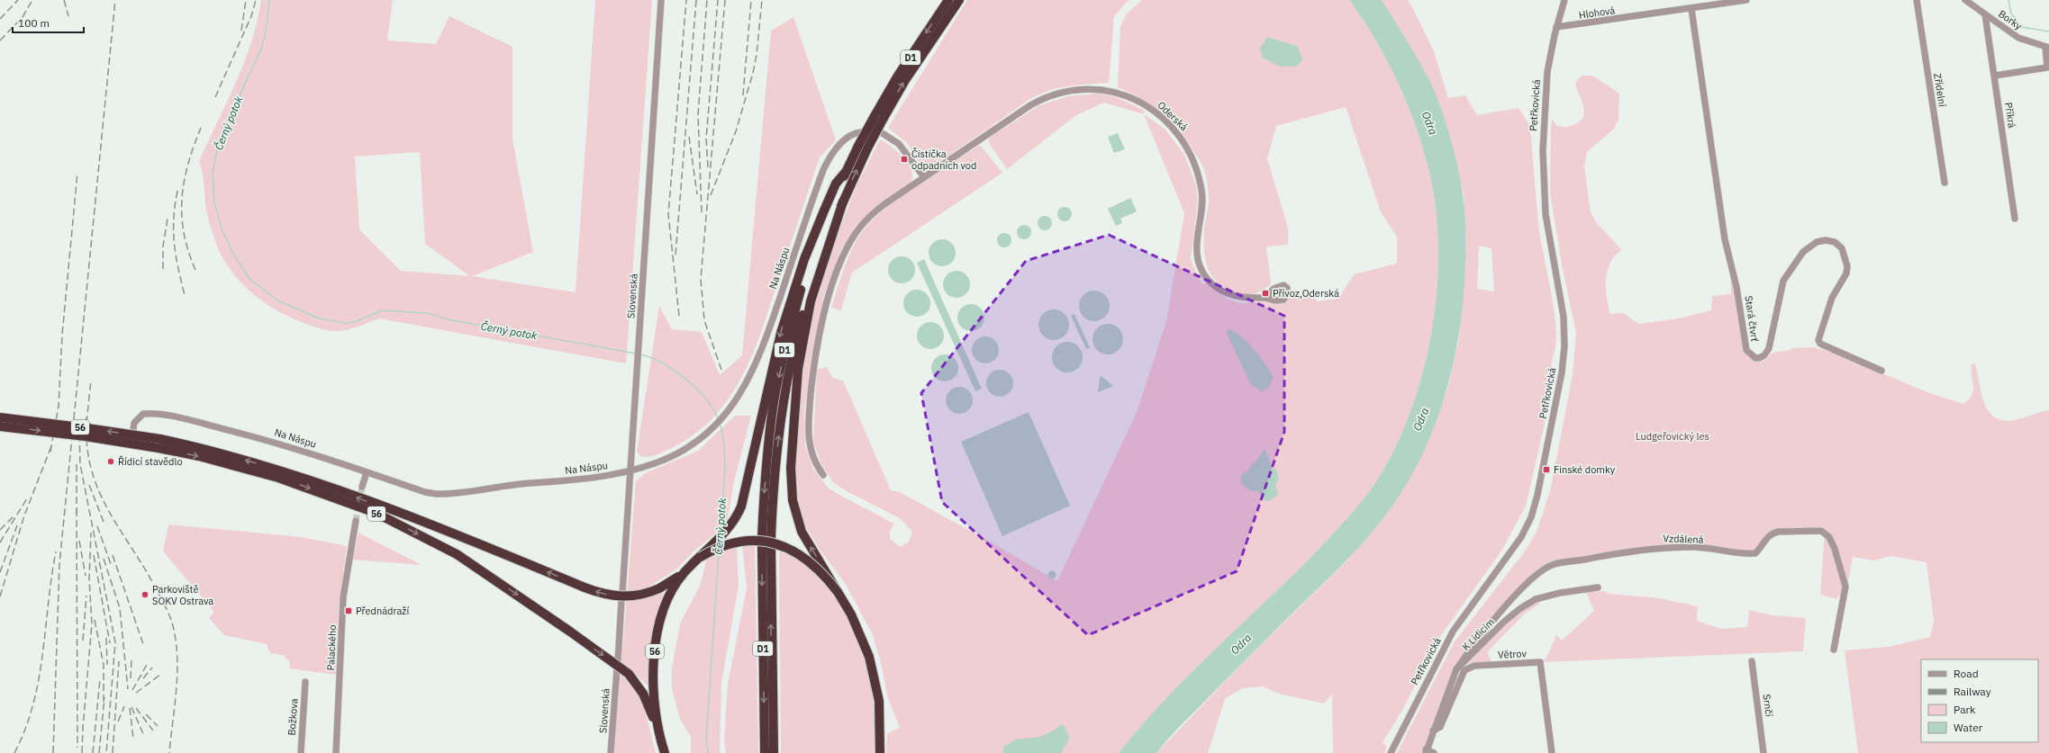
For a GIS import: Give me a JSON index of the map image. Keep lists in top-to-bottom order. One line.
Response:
{"streets":{"highway":["D1","56"],"street":["Hlohová","Borky","Zřídelní","Petřkovická","Příkrá","Oderská","Na Náspu","Slovenská","Stará čtvrť","Vzdálená","K Lidicím","Palackého","Větrov","Srnčí","Božkova"]},"crossings":[["Hlohová","Petřkovická"],["Hlohová","Stará čtvrť"],["Borky","Příkrá"],["D1","56"],["Na Náspu","Slovenská"],["Vzdálená","K Lidicím"],["K Lidicím","Větrov"]],"water":["Černý potok","Odra"],"parks":["Ludgeřovický les"],"places":{"transit":["Čistička odpadních vod","Přívoz,Oderská","Finské domky","Přednádraží"],"other":["Řídicí stavědlo","Parkoviště SOKV Ostrava"]},"legend":["Road","Railway","Park","Water"],"scale_bar":"100 m"}
